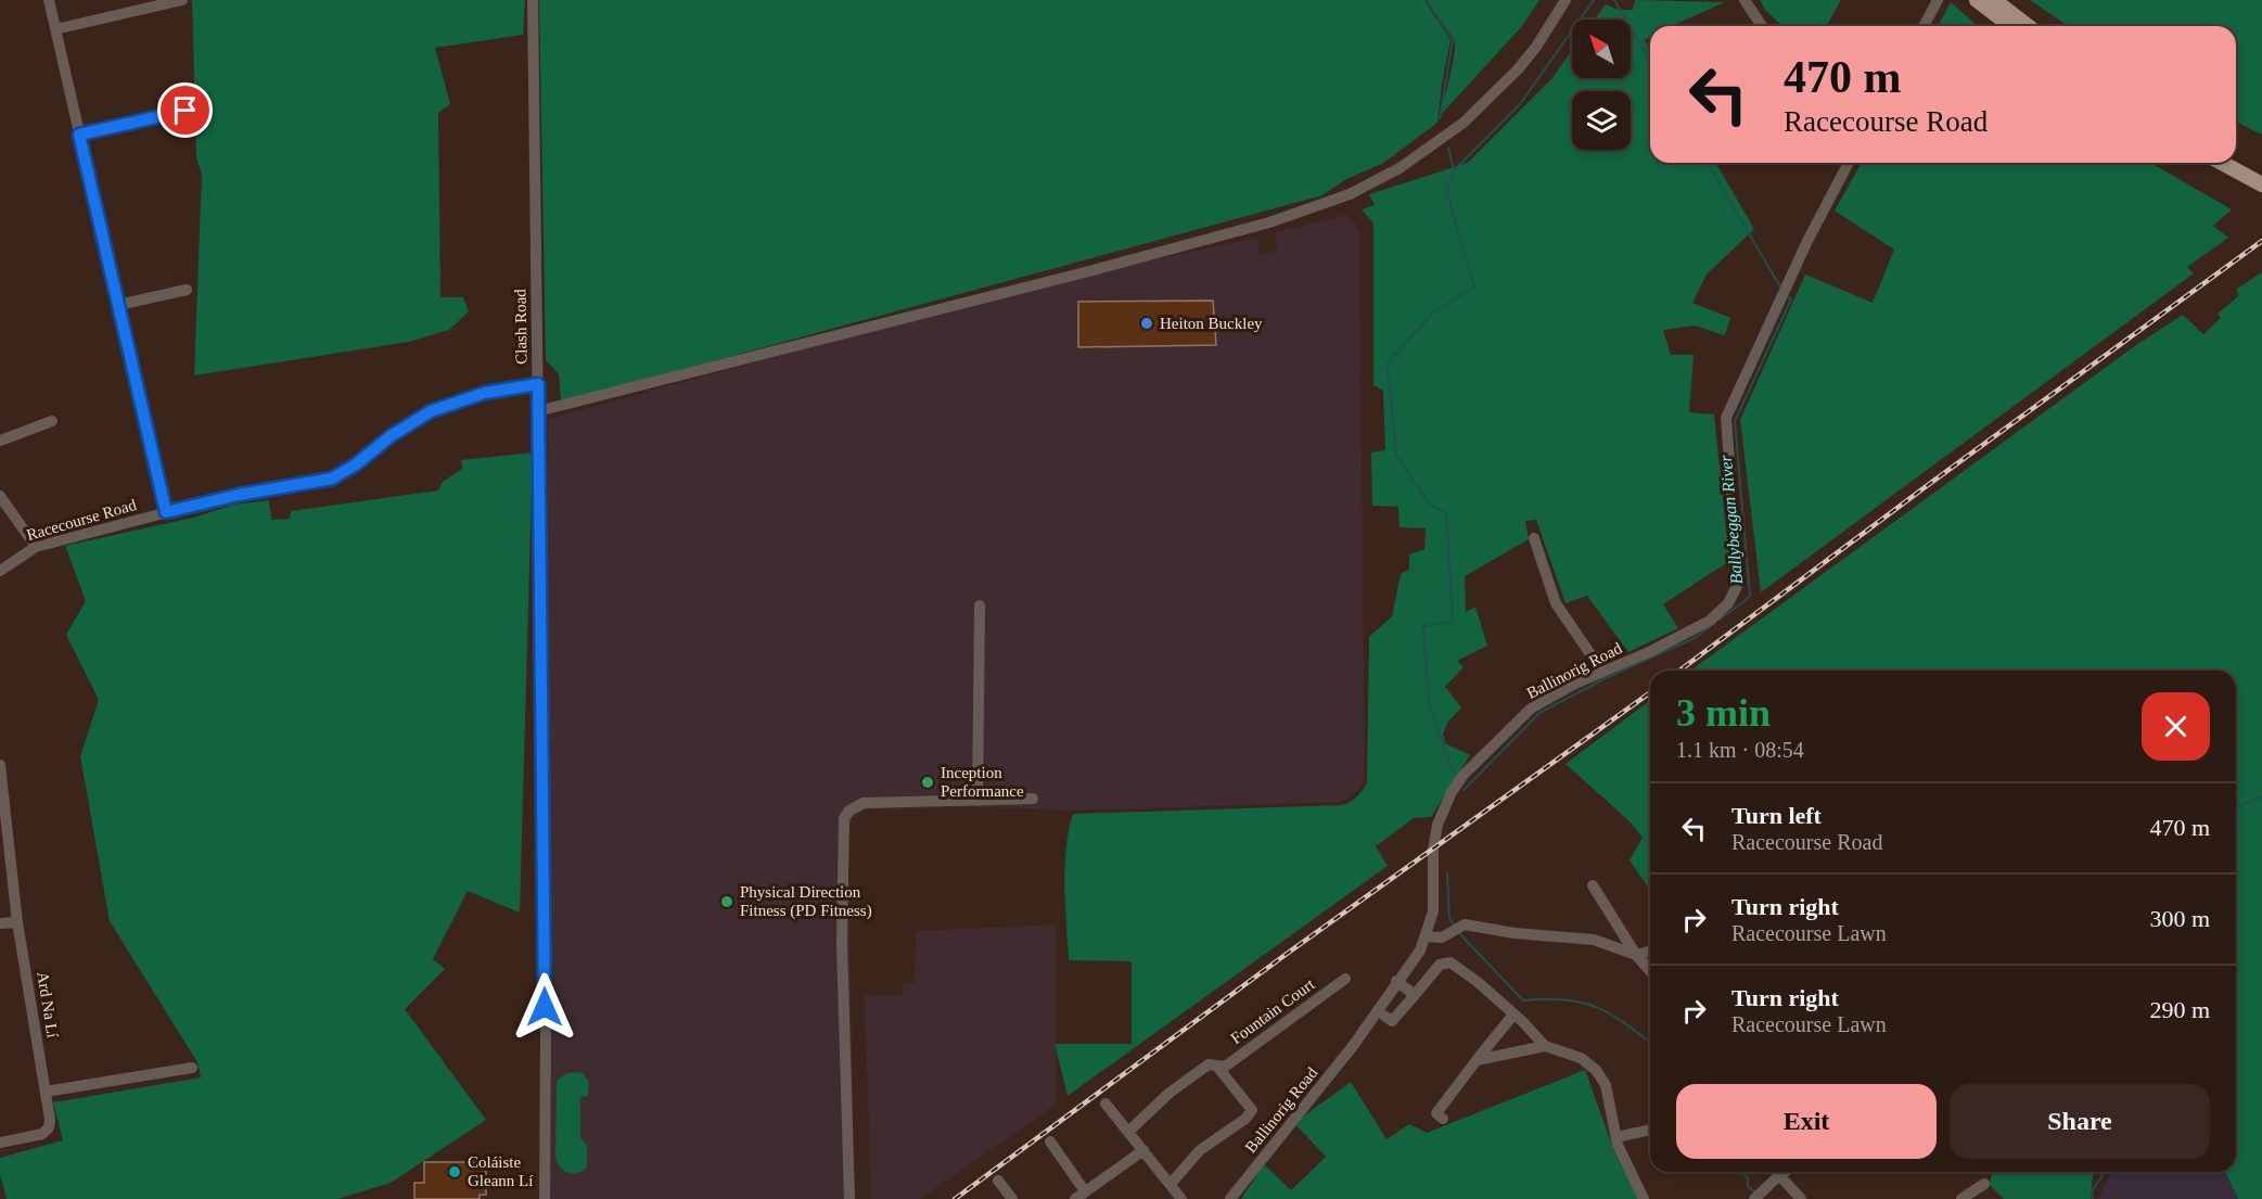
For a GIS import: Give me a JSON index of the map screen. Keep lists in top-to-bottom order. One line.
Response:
{"streets":{"street":["Clash Road","Racecourse Road","Ballinorig Road","Ard Na Lí","Fountain Court"]},"crossings":[["Clash Road","Racecourse Road"]],"water":["Ballybeggan River"],"places":["Heiton Buckley","Inception Performance","Physical Direction Fitness (PD Fitness)","Coláiste Gleann Lí"],"north":"top left","page":{"turn":["470 m","Racecourse Road"],"heading":["3 min","1.1 km · 08:54"],"list":[{"name":"Turn left","note":"Racecourse Road","value":"470 m"},{"name":"Turn right","note":"Racecourse Lawn","value":"300 m"},{"name":"Turn right","note":"Racecourse Lawn","value":"290 m"}],"buttons":["Exit","Share"]}}
